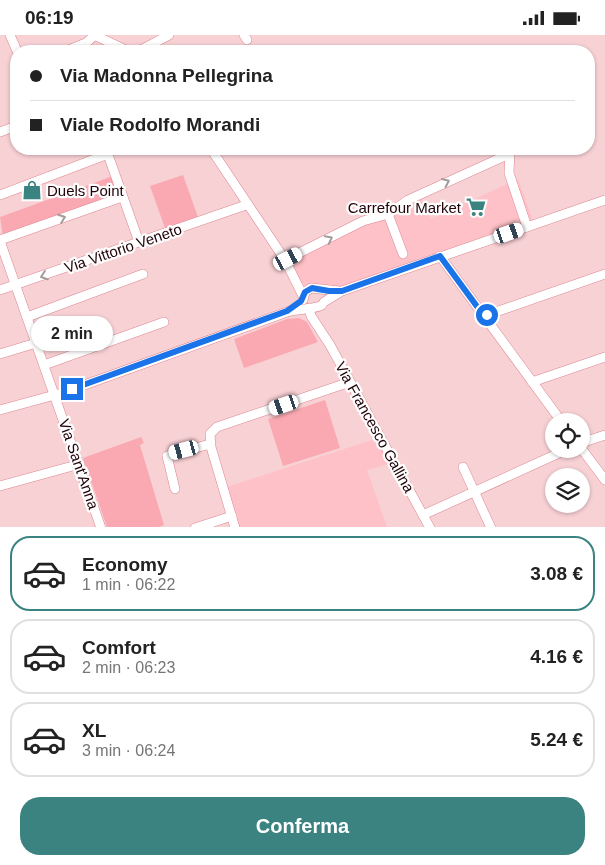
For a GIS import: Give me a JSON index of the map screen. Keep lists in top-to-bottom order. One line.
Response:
{"streets":{"street":["Via Vittorio Veneto","Via Francesco Gallina","Via Sant'Anna"]},"crossings":[["Via Vittorio Veneto","Via Sant'Anna"]],"places":{"shop":["Duels Point"],"supermarket":["Carrefour Market"]},"page":{"status":"06:19","banner":["Via Madonna Pellegrina","Viale Rodolfo Morandi"],"bubble":"2 min","list":[{"name":"Economy","note":"1 min · 06:22","value":"3.08 €"},{"name":"Comfort","note":"2 min · 06:23","value":"4.16 €"},{"name":"XL","note":"3 min · 06:24","value":"5.24 €"}],"buttons":"Conferma"}}
